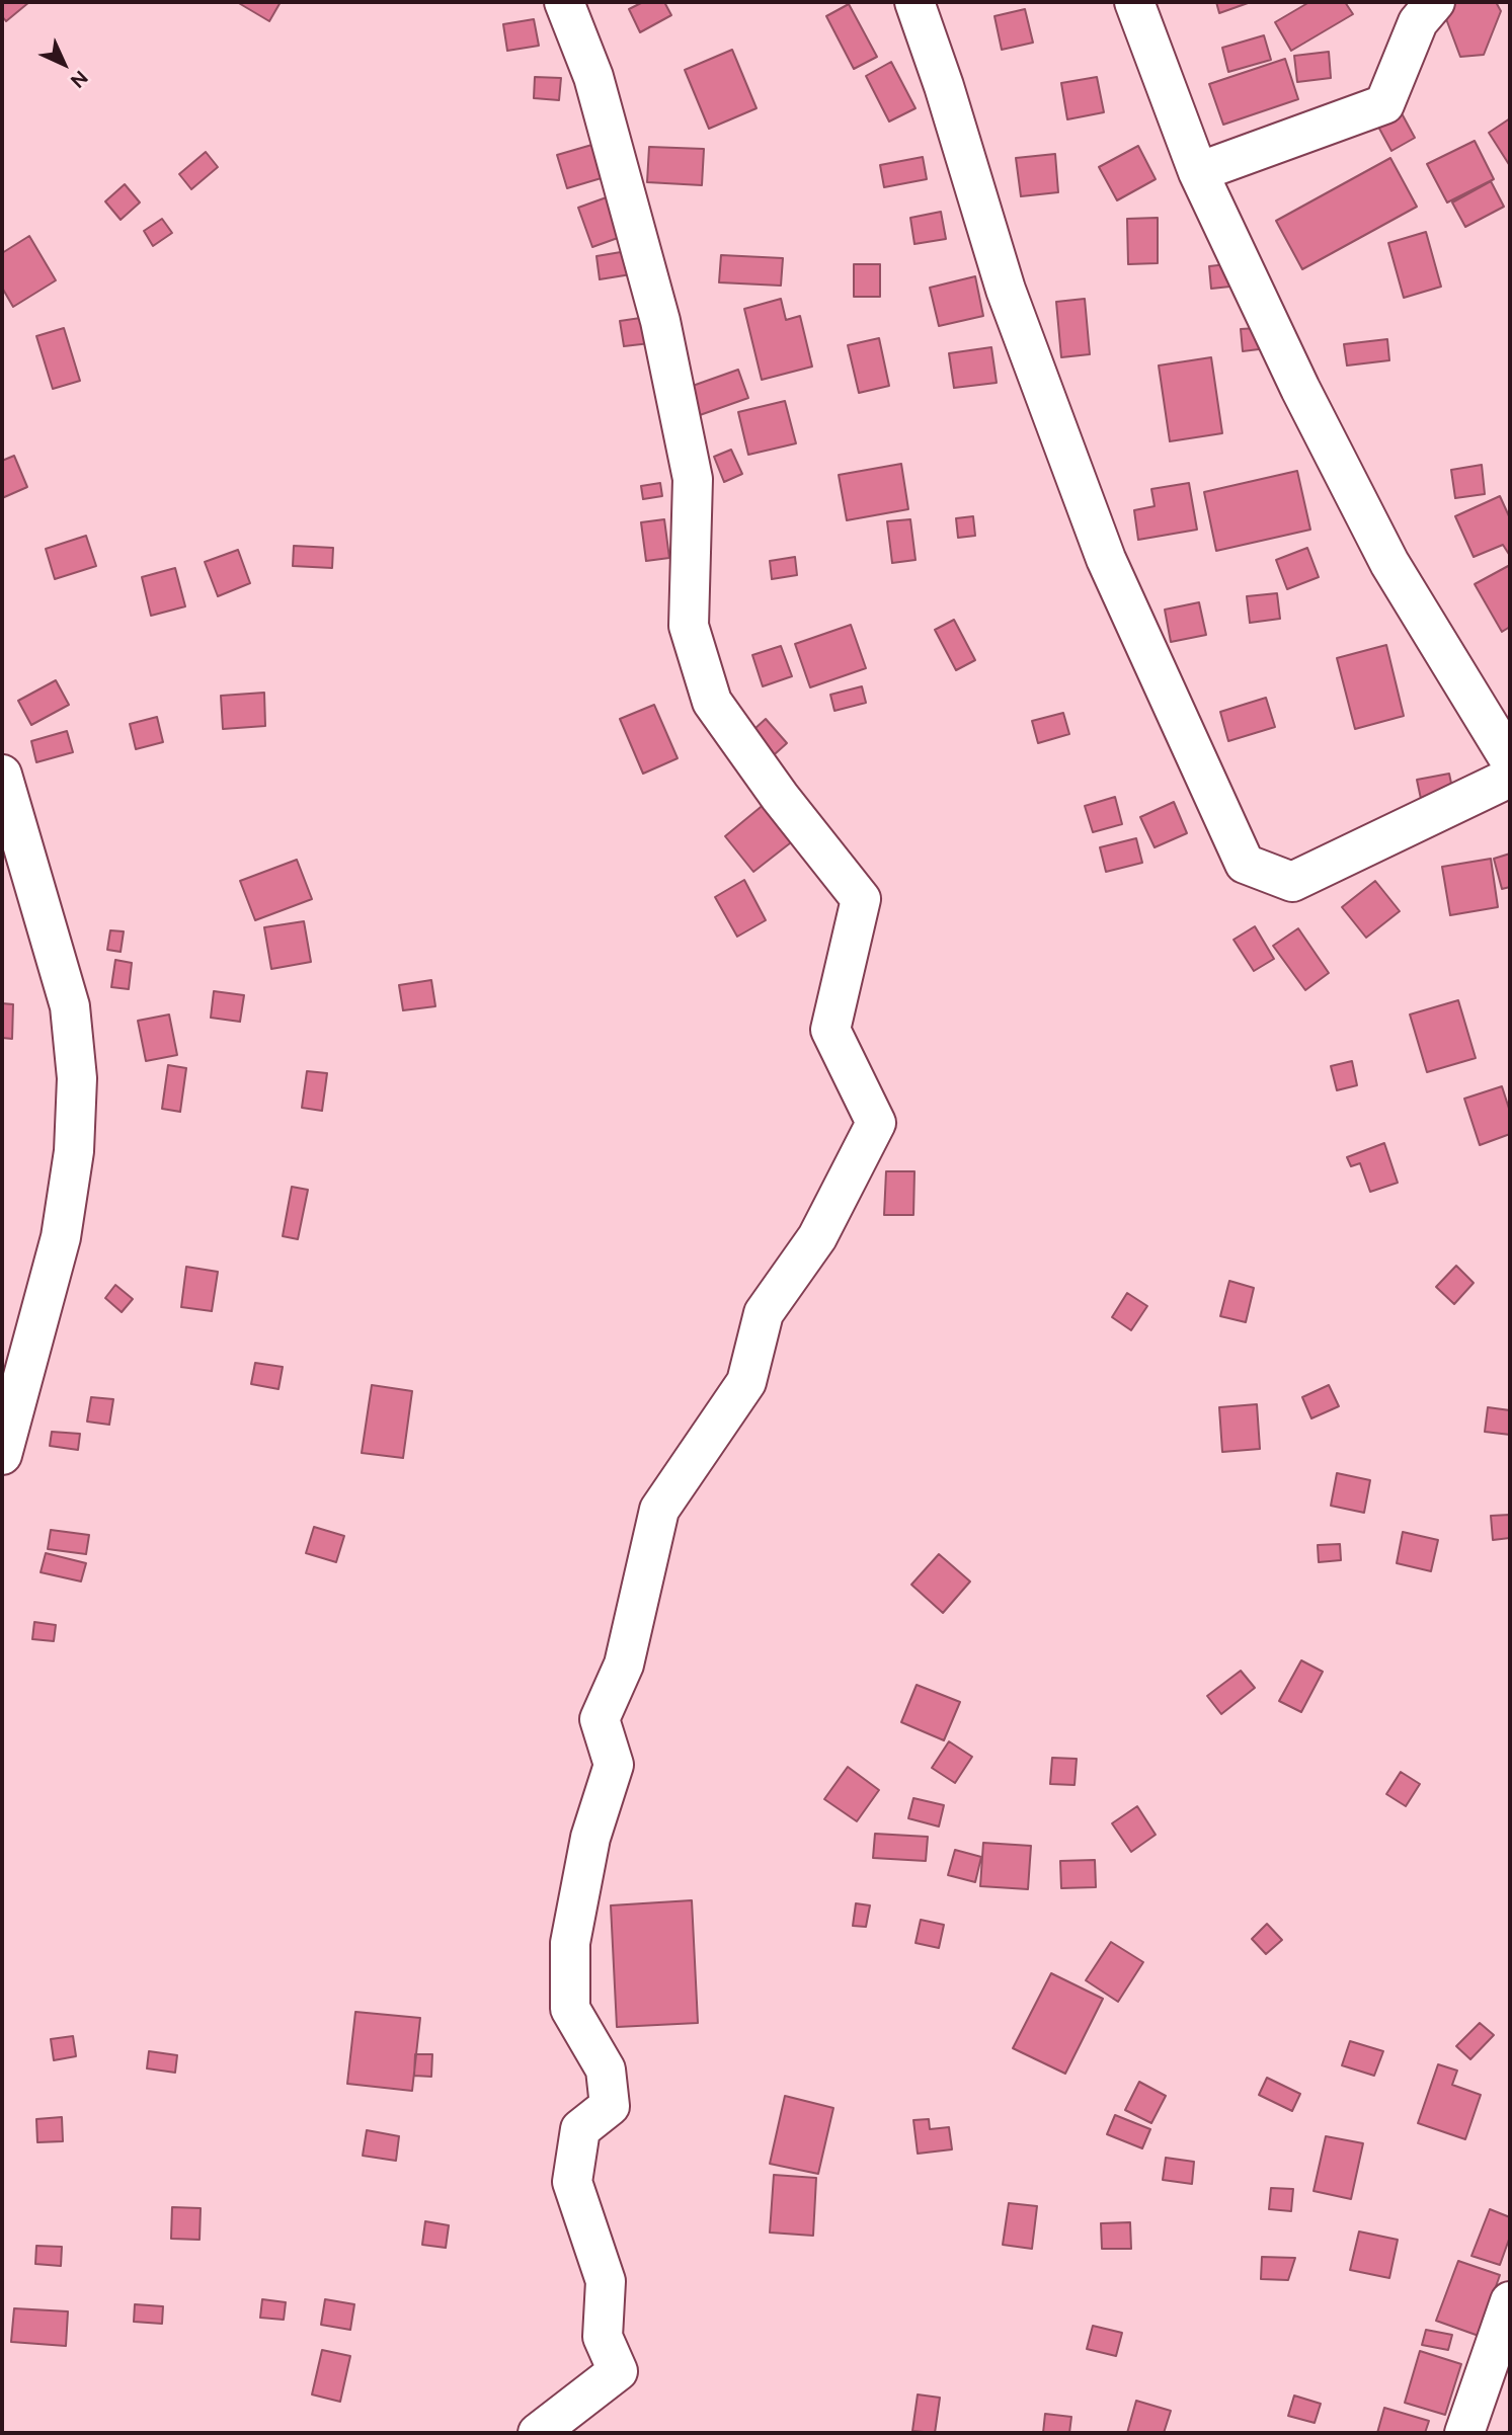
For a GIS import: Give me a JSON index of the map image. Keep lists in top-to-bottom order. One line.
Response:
{"north":"bottom right"}
